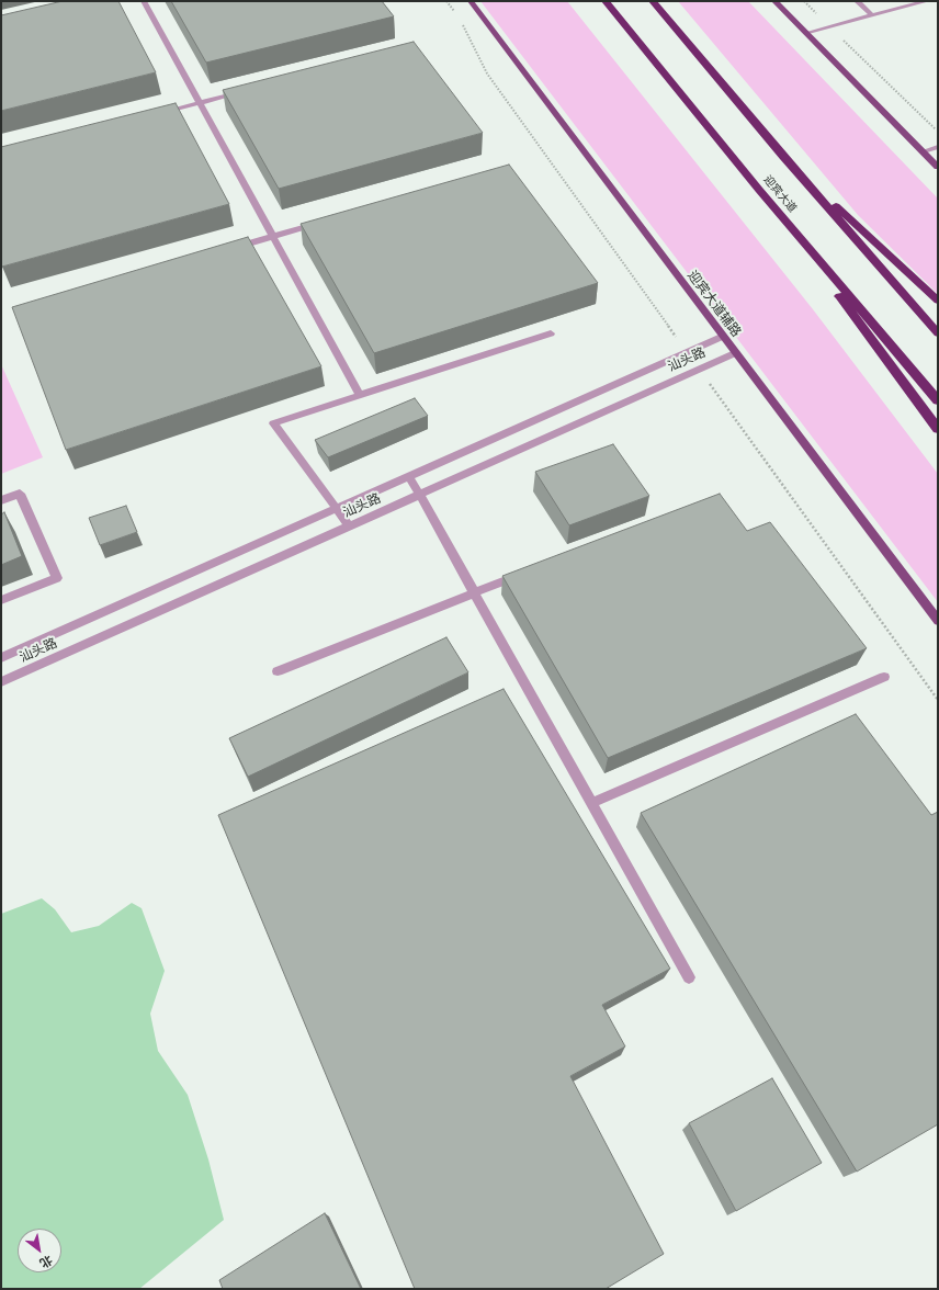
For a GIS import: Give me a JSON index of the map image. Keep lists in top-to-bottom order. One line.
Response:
{"streets":{"highway":["迎宾大道"],"main road":["迎宾大道辅路"],"street":["汕头路"]},"crossings":[["迎宾大道辅路","汕头路"]],"north":"bottom right"}
